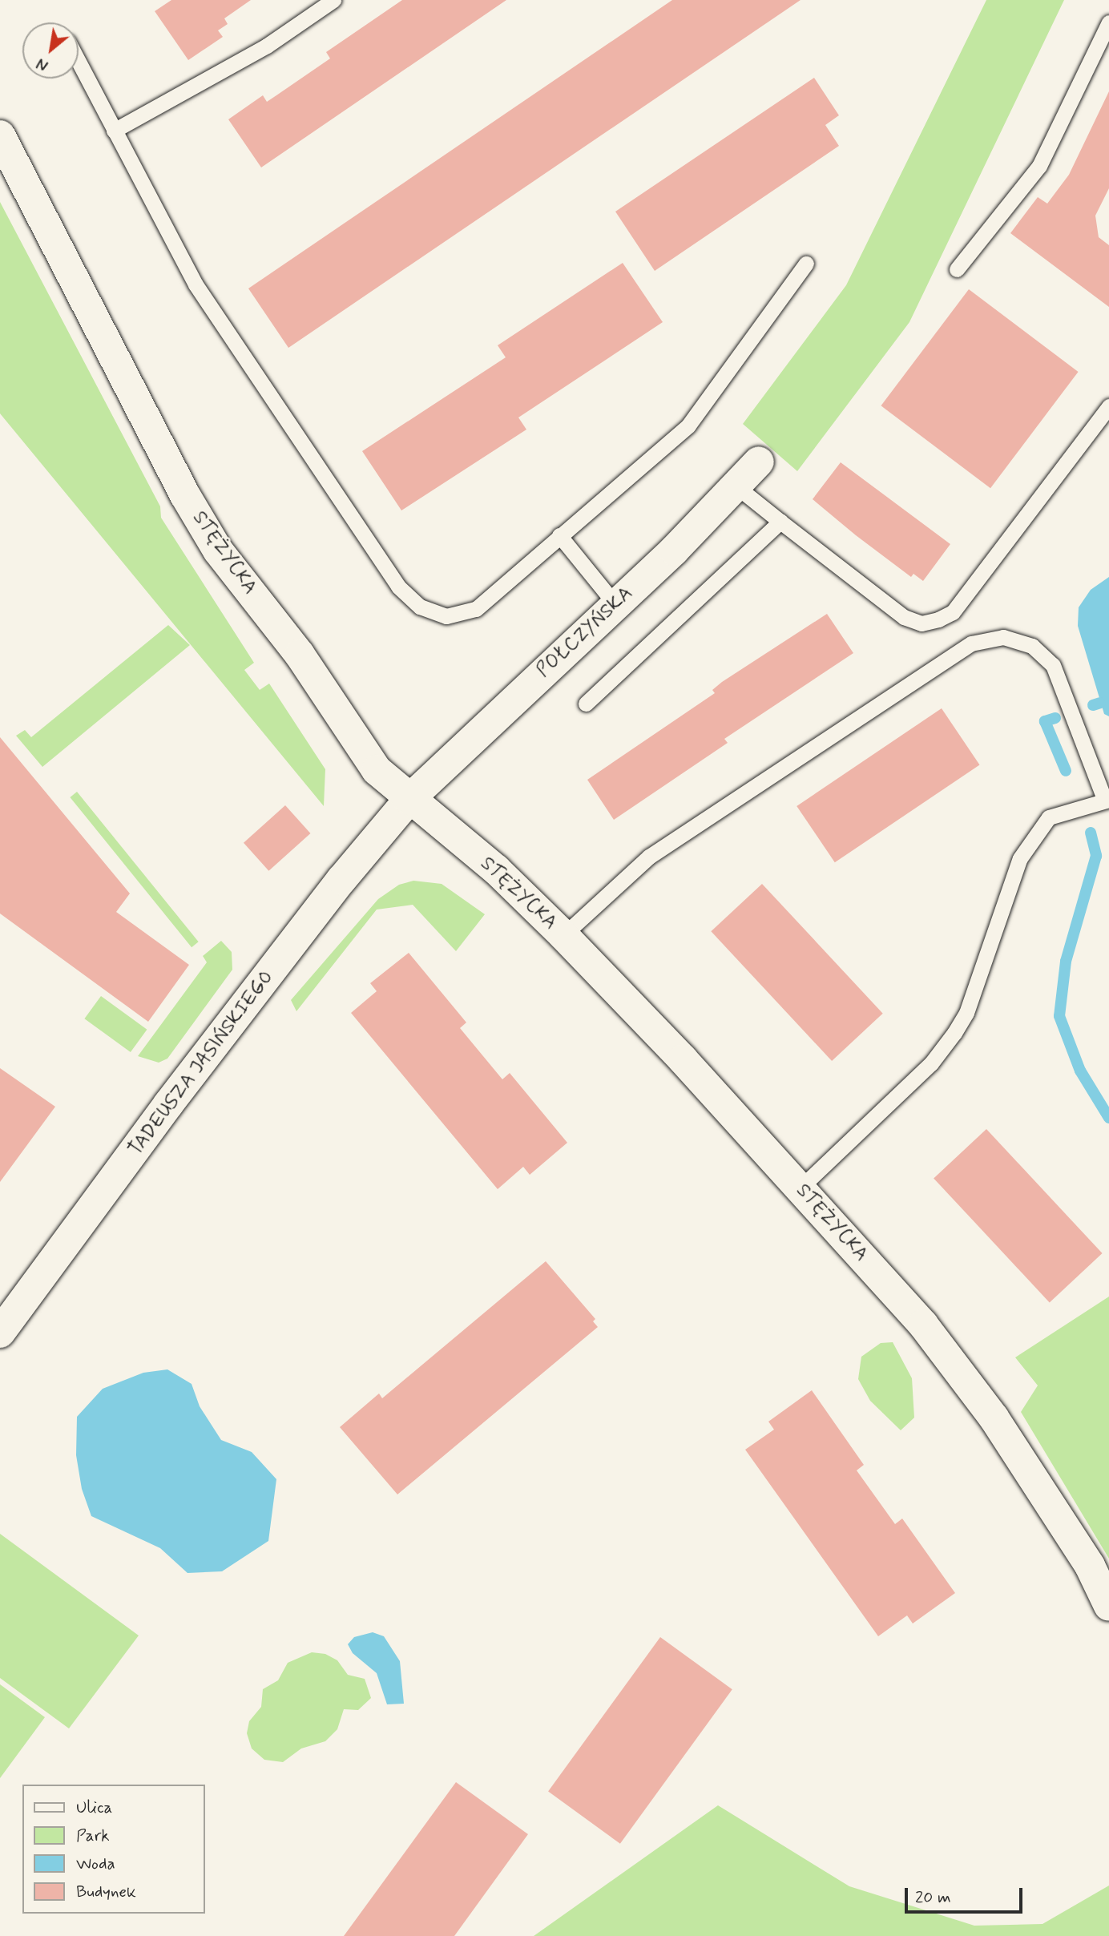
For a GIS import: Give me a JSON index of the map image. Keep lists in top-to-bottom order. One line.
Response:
{"streets":{"street":["STĘŻYCKA","POŁCZYŃSKA","TADEUSZA JASIŃSKIEGO"]},"crossings":[["STĘŻYCKA","POŁCZYŃSKA"],["STĘŻYCKA","TADEUSZA JASIŃSKIEGO"],["POŁCZYŃSKA","TADEUSZA JASIŃSKIEGO"]],"legend":["Ulica","Park","Woda","Budynek"],"scale_bar":"20 m","north":"bottom left"}
